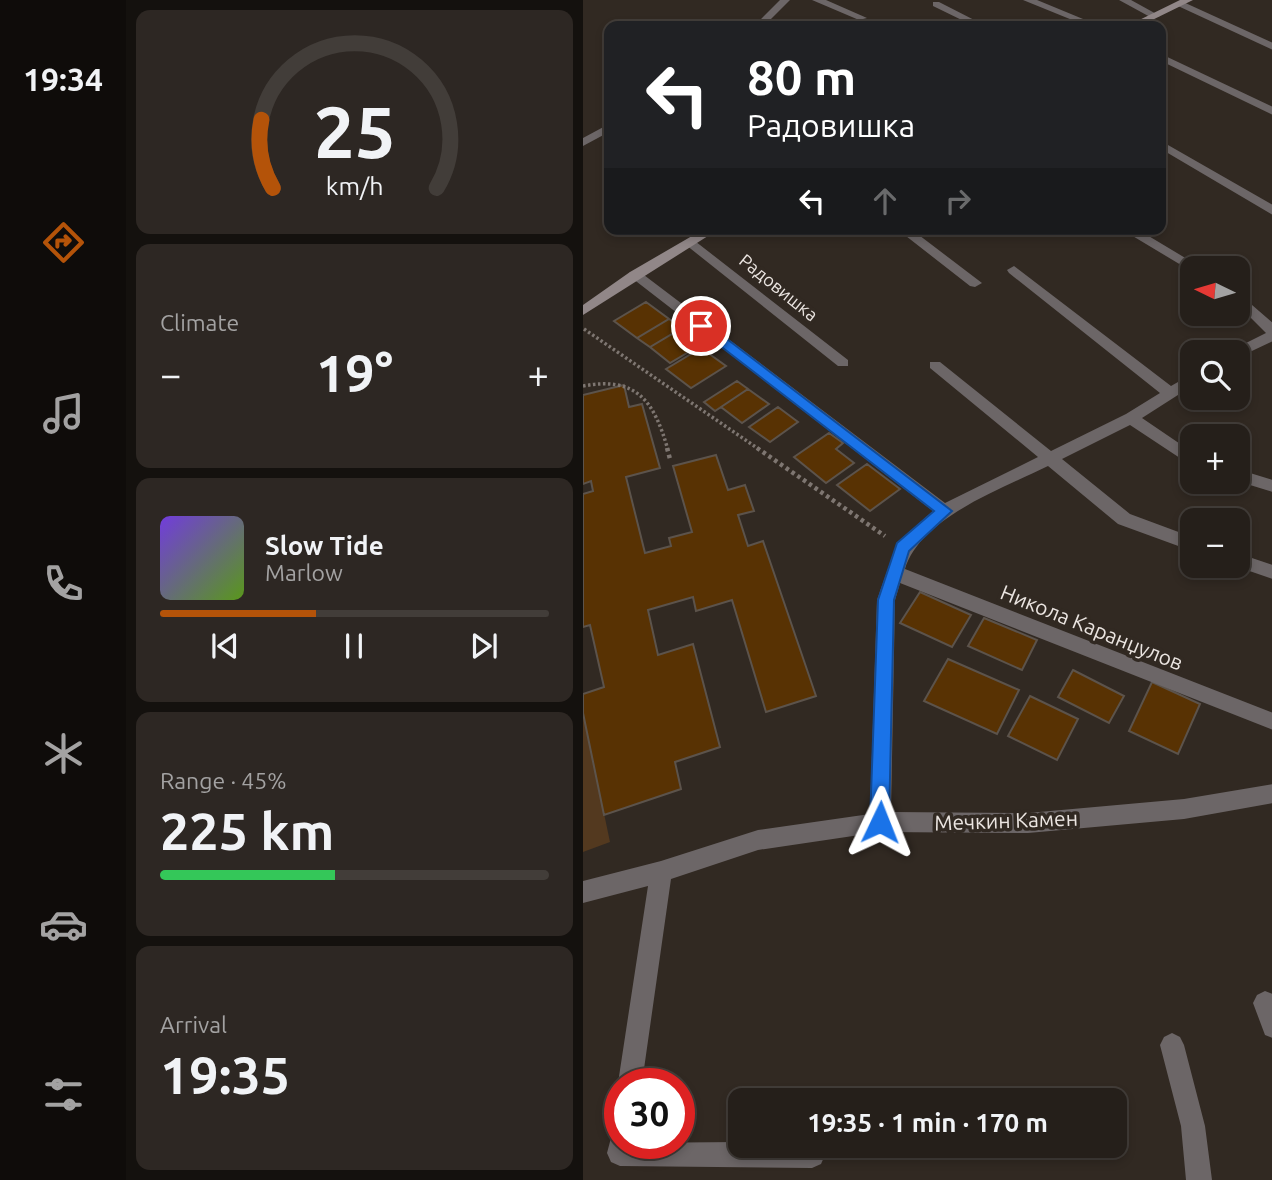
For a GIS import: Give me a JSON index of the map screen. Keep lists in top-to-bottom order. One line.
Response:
{"streets":{"street":["Радовишка","Никола Каранџулов","Мечкин Камен"]},"north":"left","page":{"tabs":"19:34","turn":["80 m","Радовишка"],"tile":["Climate",["Range · 45%","225 km"],["Arrival","19:35"]],"map_buttons":["+","−"],"heat":["−","19°","+"],"song":["Slow Tide","Marlow"],"limit":"30","trip":"19:35 · 1 min · 170 m","gauge":["25","km/h"]}}
